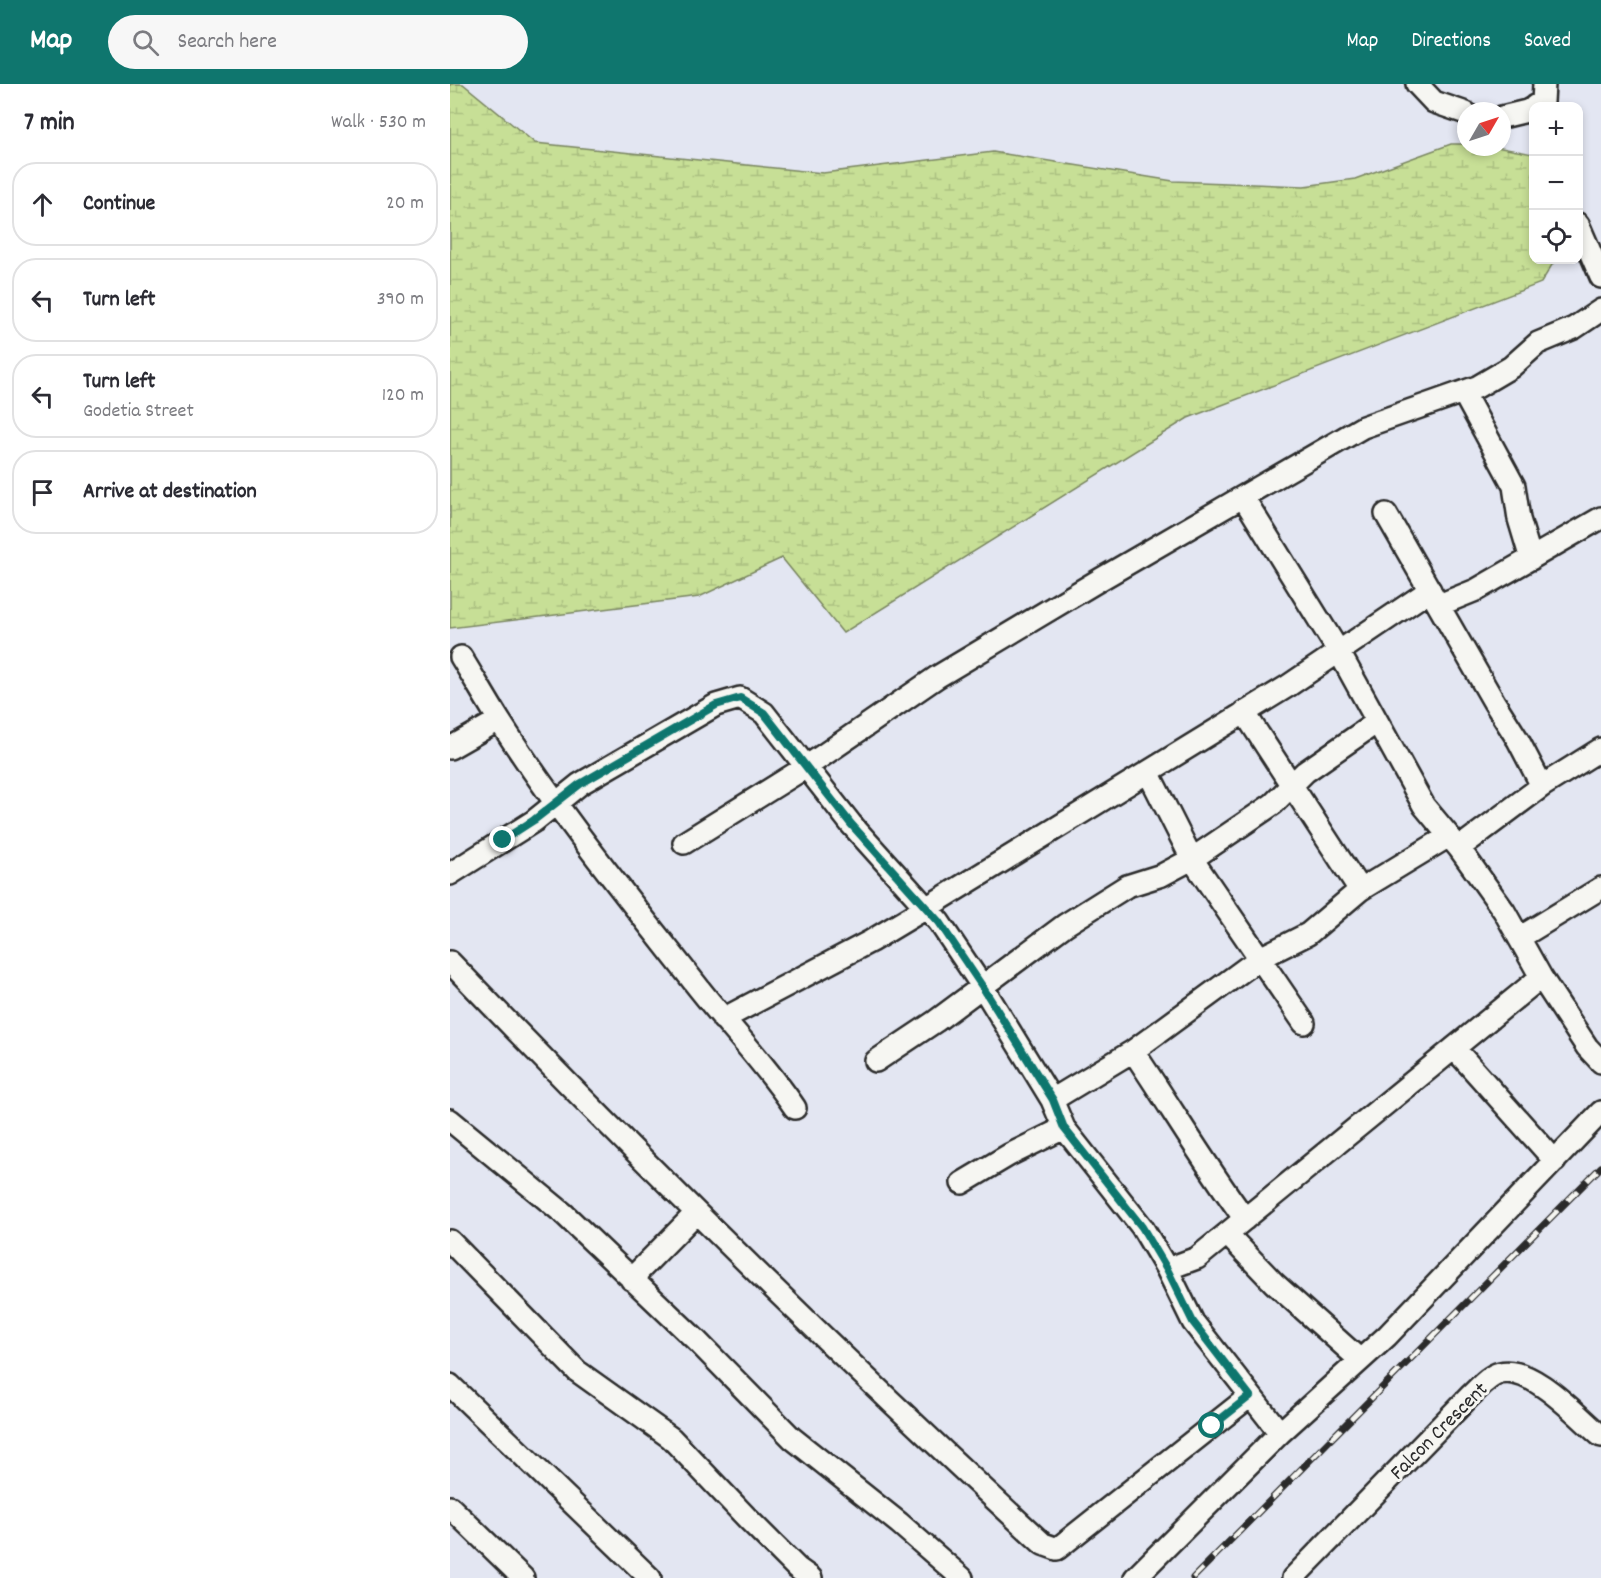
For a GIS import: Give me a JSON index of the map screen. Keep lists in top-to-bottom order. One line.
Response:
{"streets":{"street":["Falcon Crescent"]},"north":"top right","page":{"header":"Map","search":"Search here","nav":["Map","Directions","Saved"],"heading":["7 min","Walk · 530 m"],"map_buttons":["+","−"],"list":[["Continue","20 m"],["Turn left","390 m"],["Turn left","Godetia Street","120 m"],"Arrive at destination"]}}
